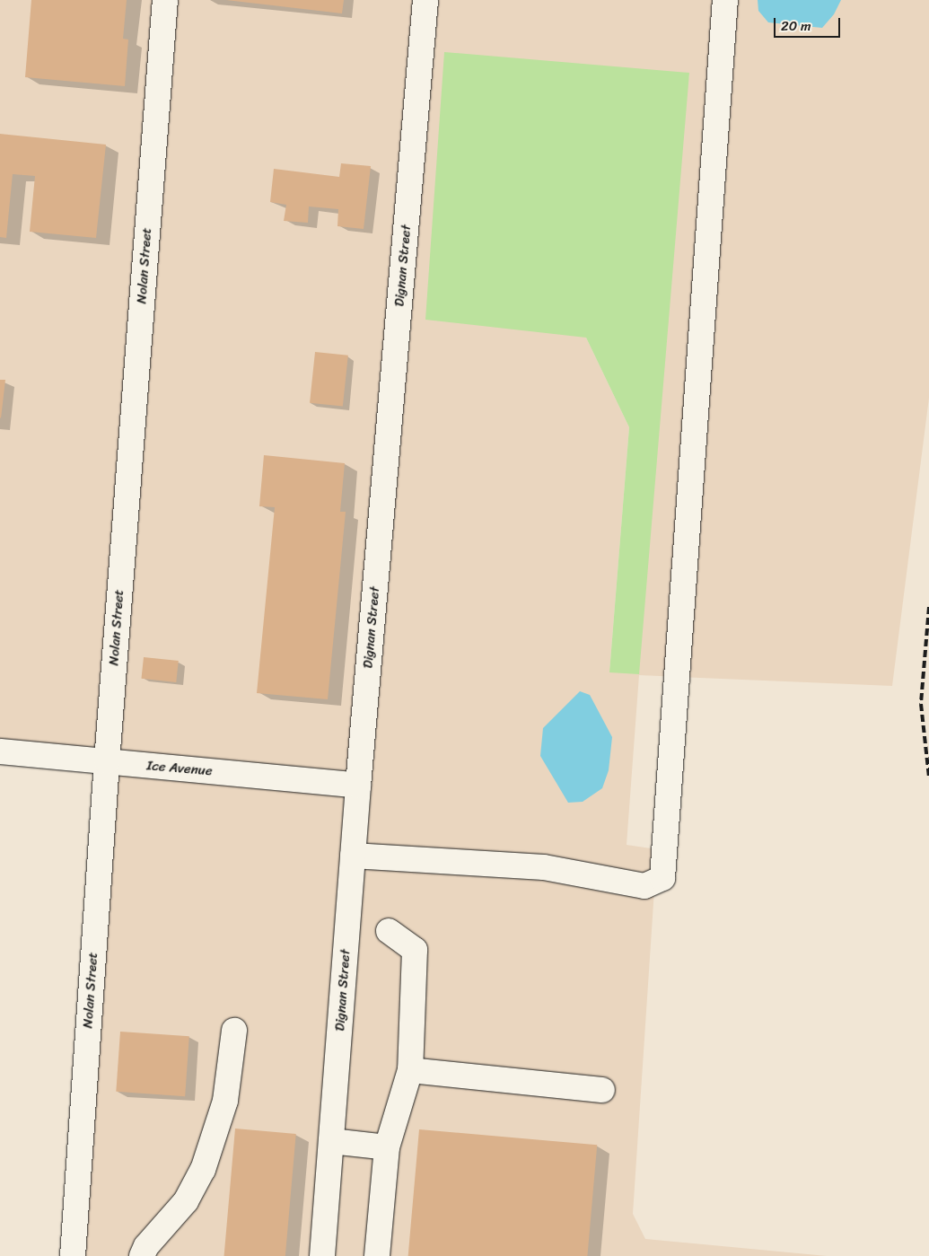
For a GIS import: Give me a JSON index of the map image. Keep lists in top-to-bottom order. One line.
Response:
{"streets":{"street":["Nolan Street","Dignan Street","Ice Avenue"]},"crossings":[["Nolan Street","Ice Avenue"],["Dignan Street","Ice Avenue"]],"scale_bar":"20 m"}
